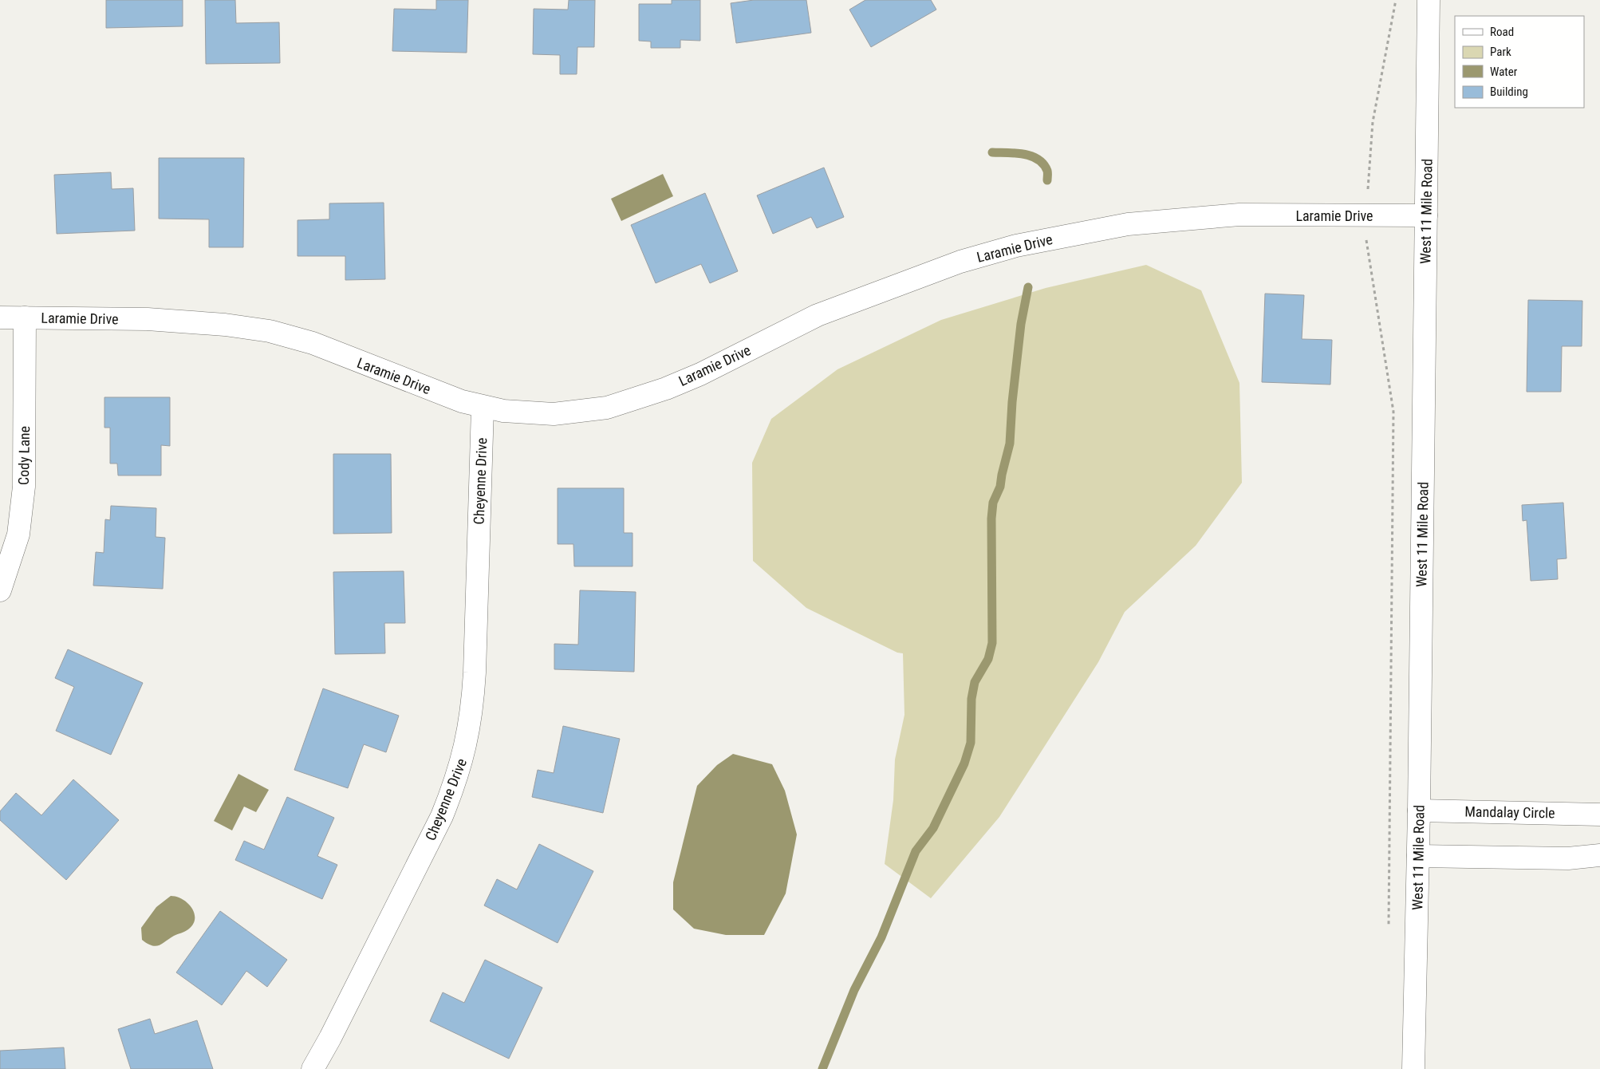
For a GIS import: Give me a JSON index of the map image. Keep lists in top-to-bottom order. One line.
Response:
{"streets":{"street":["West 11 Mile Road","Laramie Drive","Cody Lane","Cheyenne Drive","Mandalay Circle"]},"crossings":[["West 11 Mile Road","Laramie Drive"],["West 11 Mile Road","Mandalay Circle"],["Laramie Drive","Cody Lane"],["Laramie Drive","Cheyenne Drive"]],"legend":["Road","Park","Water","Building"]}
